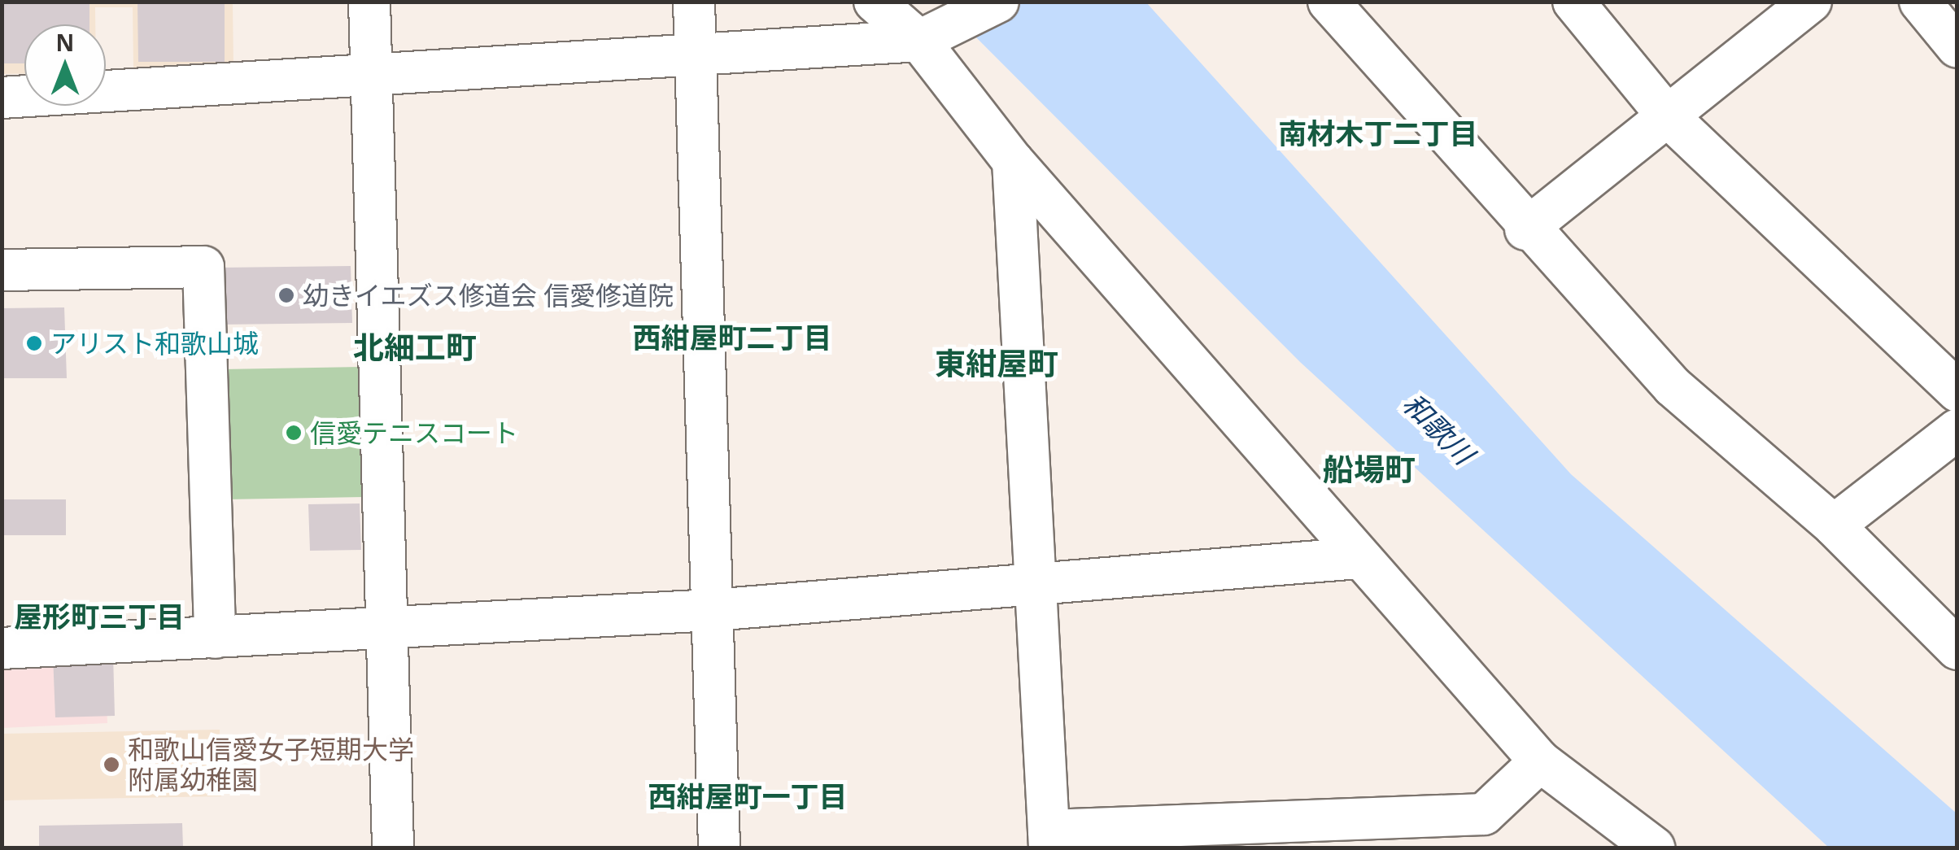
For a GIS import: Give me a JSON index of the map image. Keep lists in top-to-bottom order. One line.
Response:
{"districts":["南材木丁二丁目","西紺屋町二丁目","北細工町","東紺屋町","船場町","屋形町三丁目","西紺屋町一丁目"],"water":["和歌川"],"places":["幼きイエズス修道会 信愛修道院","アリスト和歌山城","信愛テニスコート","和歌山信愛女子短期大学 附属幼稚園"],"north":"top"}
